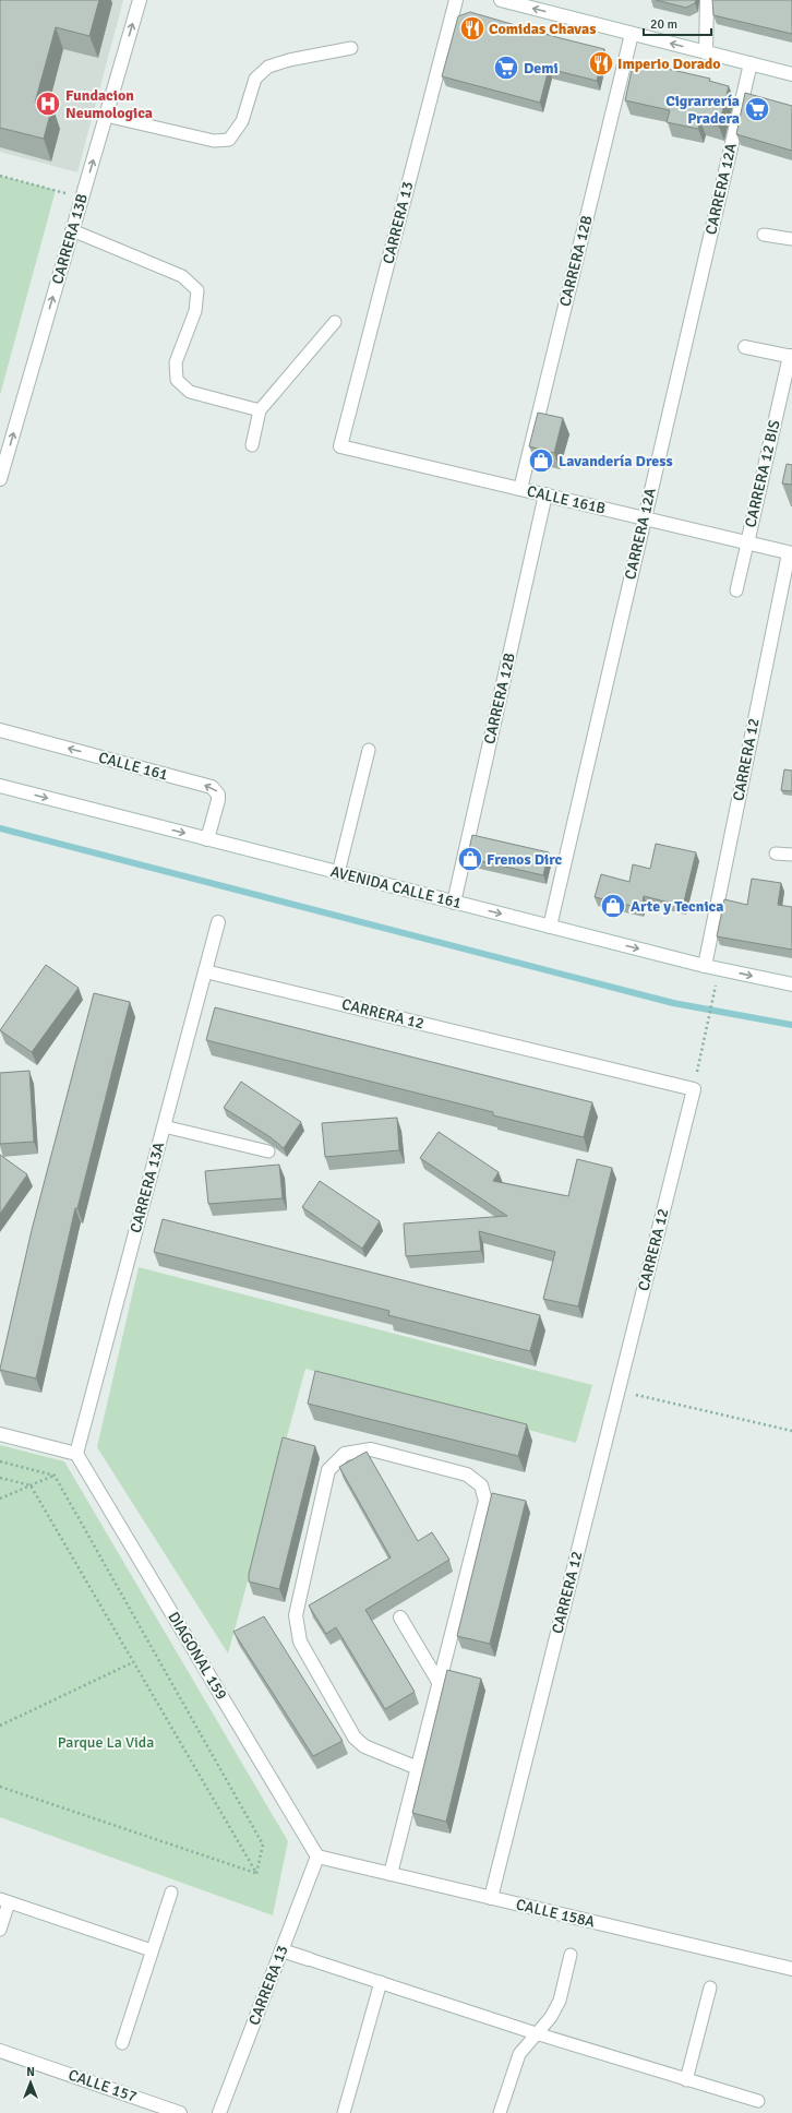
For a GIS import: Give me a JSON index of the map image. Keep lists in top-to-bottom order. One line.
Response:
{"streets":{"street":["CARRERA 12A","CARRERA 13","CARRERA 13B","CARRERA 12B","CARRERA 12 BIS","CALLE 161B","CARRERA 12","CALLE 161","AVENIDA CALLE 161","CARRERA 13A","DIAGONAL 159","CALLE 158A","CALLE 157"]},"crossings":[["CARRERA 12A","CALLE 161B"],["CARRERA 12A","AVENIDA CALLE 161"],["CARRERA 13","CALLE 161B"],["CARRERA 13","DIAGONAL 159"],["CARRERA 13","CALLE 158A"],["CARRERA 12B","CALLE 161B"],["CARRERA 12B","AVENIDA CALLE 161"],["CARRERA 12 BIS","CALLE 161B"],["CALLE 161B","CARRERA 12"],["CARRERA 12","AVENIDA CALLE 161"],["CARRERA 12","CARRERA 13A"],["CARRERA 12","CALLE 158A"],["CALLE 161","AVENIDA CALLE 161"],["CARRERA 13A","DIAGONAL 159"],["DIAGONAL 159","CALLE 158A"]],"one_way":["CARRERA 13B","CALLE 161","AVENIDA CALLE 161"],"parks":["Parque La Vida"],"places":{"restaurant":["Comidas Chavas","Imperio Dorado"],"supermarket":["Demi","Cigrarrería Pradera"],"hospital":["Fundacion Neumologica"],"shop":["Lavandería Dress","Frenos Dirc","Arte y Tecnica"]},"scale_bar":"20 m","north":"top"}
